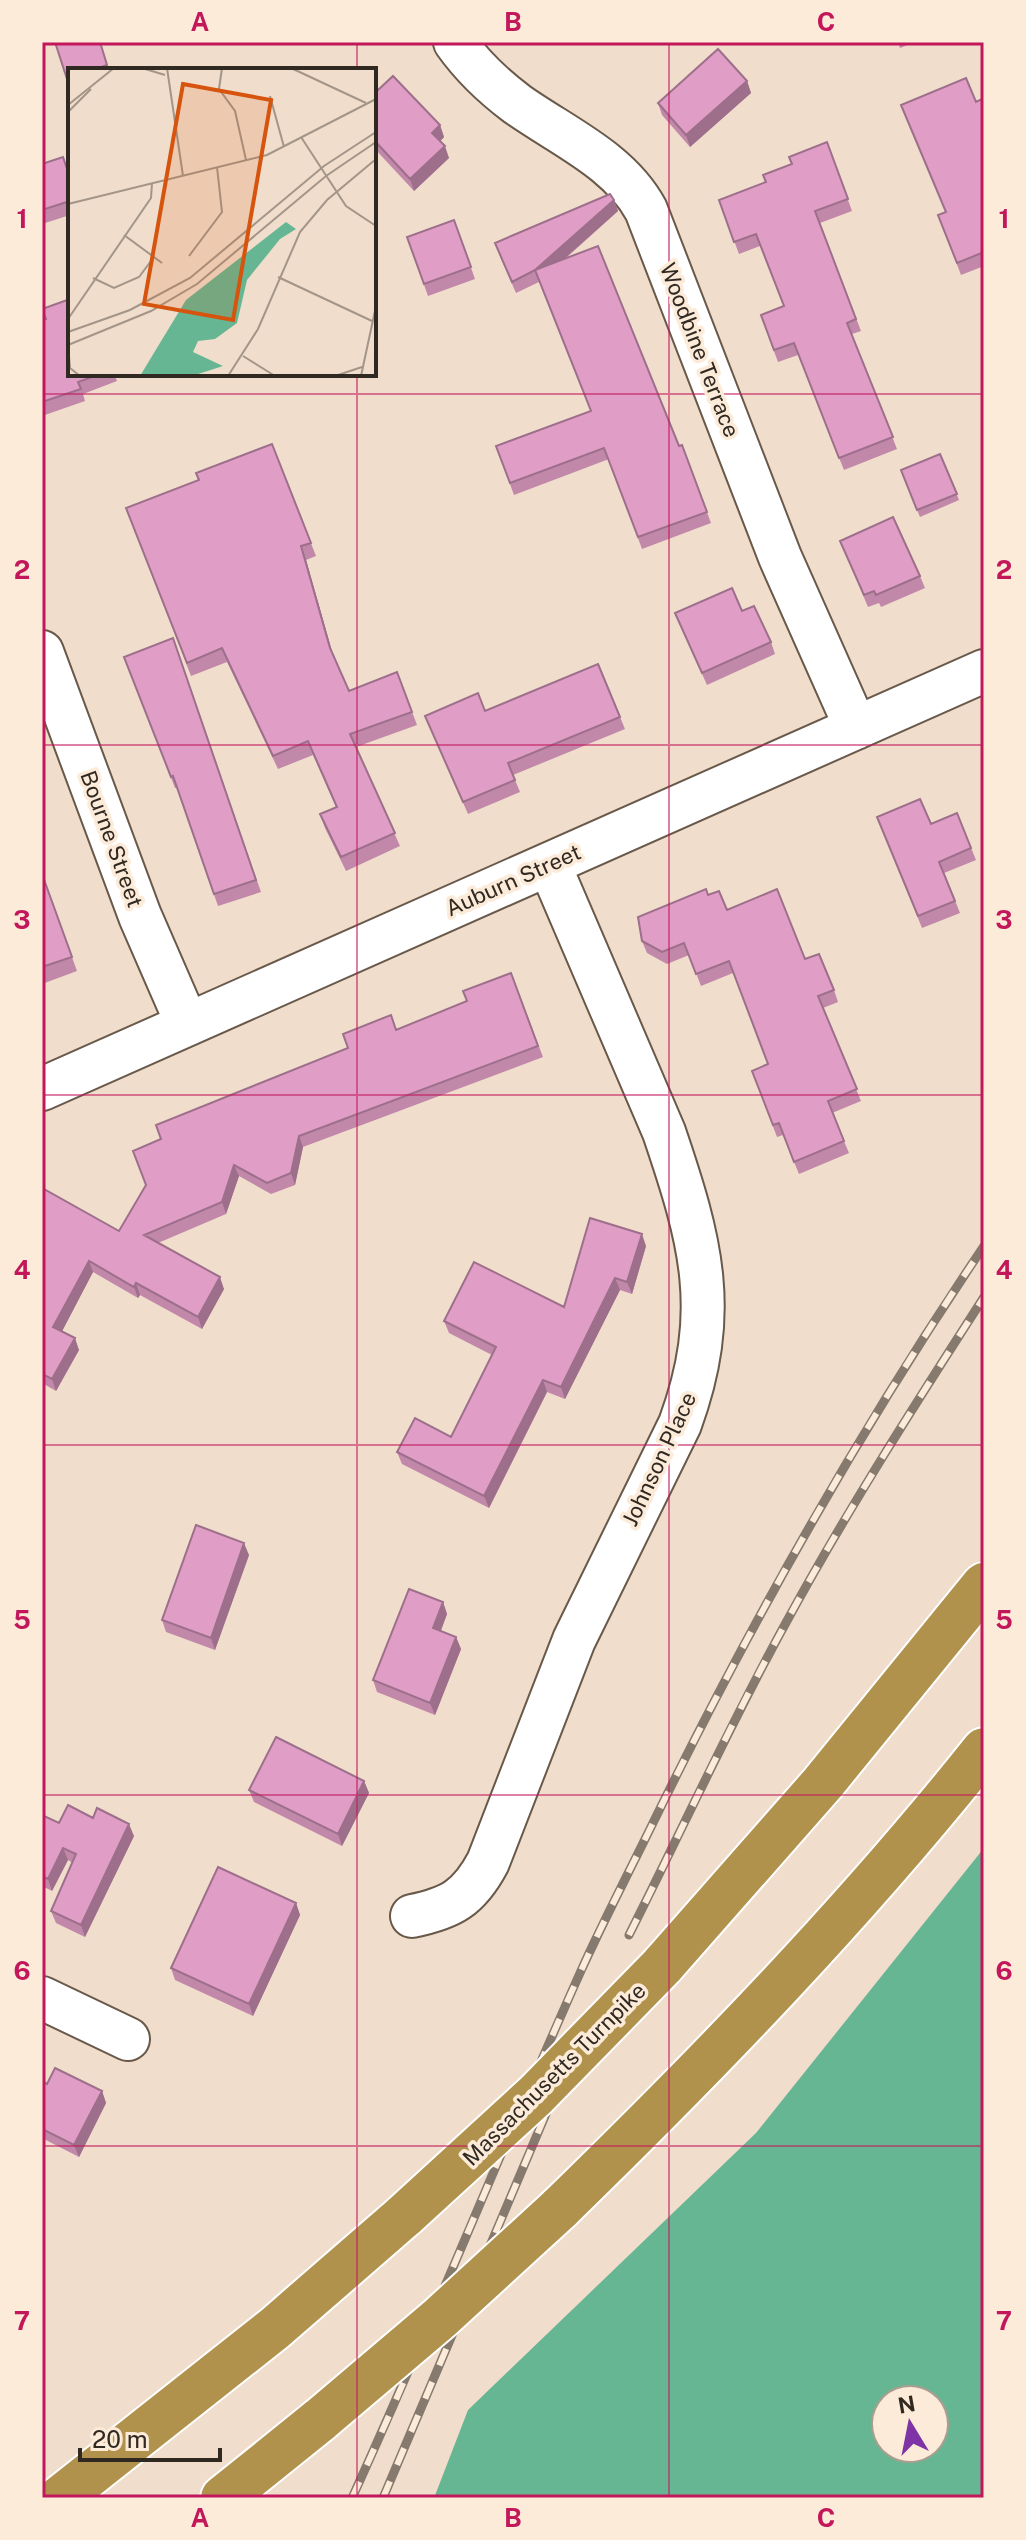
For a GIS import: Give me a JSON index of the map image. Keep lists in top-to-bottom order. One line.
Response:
{"streets":{"highway":["Massachusetts Turnpike"],"street":["Woodbine Terrace","Bourne Street","Auburn Street","Johnson Place"]},"crossings":[["Woodbine Terrace","Auburn Street"],["Bourne Street","Auburn Street"],["Auburn Street","Johnson Place"]],"scale_bar":"20 m","north":"top","grid":{"columns":["A","B","C"],"rows":["1","2","3","4","5","6","7"]}}
